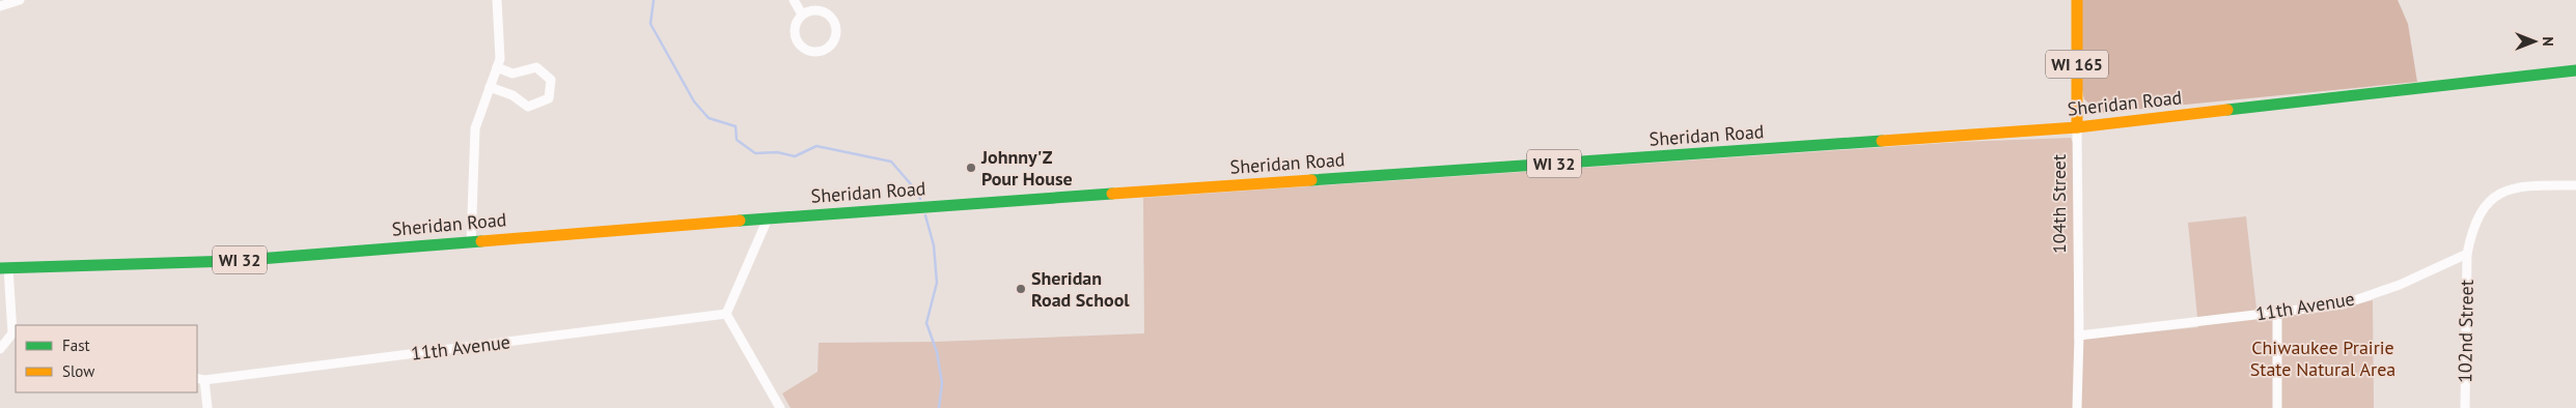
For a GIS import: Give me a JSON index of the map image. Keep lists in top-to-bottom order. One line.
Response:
{"streets":{"main road":["WI 165","Sheridan Road","WI 32","104th Street"],"street":["11th Avenue","102nd Street"]},"crossings":[["Sheridan Road","104th Street"],["104th Street","11th Avenue"],["11th Avenue","102nd Street"]],"parks":["Chiwaukee Prairie State Natural Area"],"places":["Johnny'Z Pour House","Sheridan Road School"],"legend":["Fast","Slow"],"north":"right"}
